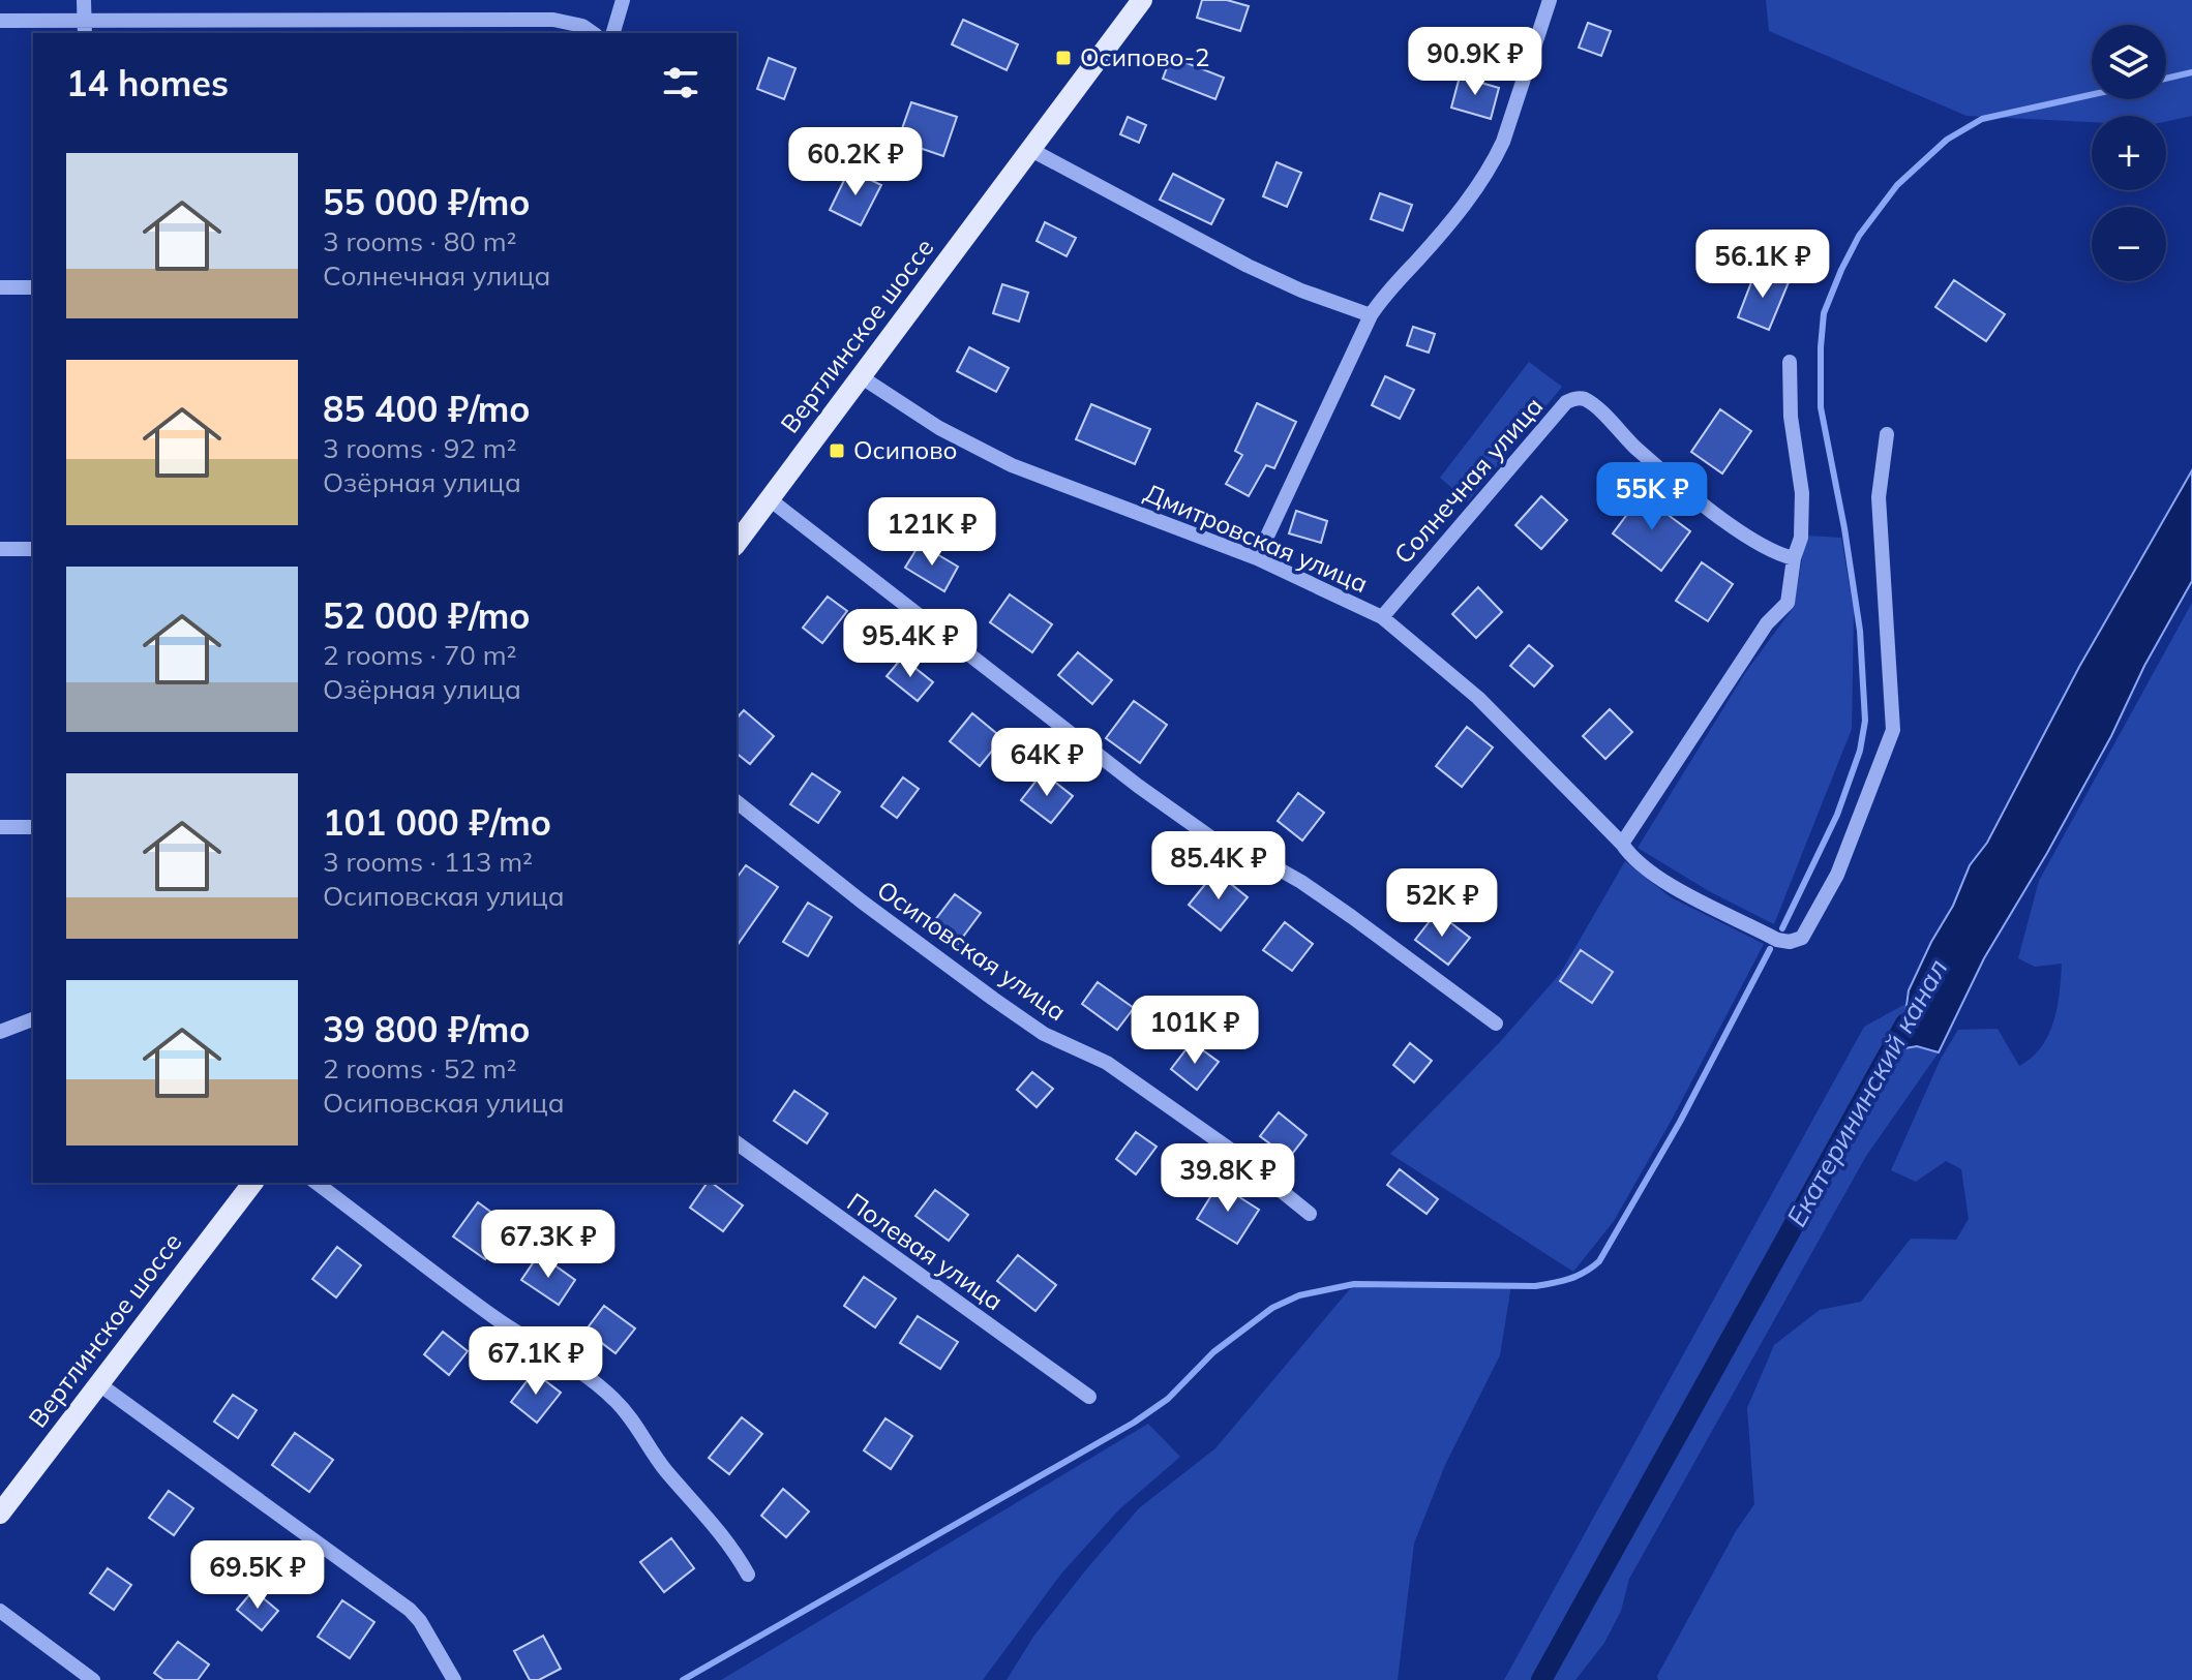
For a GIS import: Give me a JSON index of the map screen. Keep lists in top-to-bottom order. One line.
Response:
{"streets":{"main road":["Вертлинское шоссе"],"street":["Солнечная улица","Дмитровская улица","Осиповская улица","Полевая улица"]},"crossings":[["Вертлинское шоссе","Дмитровская улица"],["Солнечная улица","Дмитровская улица"]],"water":["Екатерининский канал"],"places":{"transit":["Осипово-2","Осипово"]},"page":{"map_buttons":["+","−"],"price":["90.9K ₽","60.2K ₽","56.1K ₽","55K ₽","121K ₽","95.4K ₽","64K ₽","85.4K ₽","52K ₽","101K ₽","39.8K ₽","67.3K ₽","67.1K ₽","69.5K ₽"],"heading":"14 homes","list":[{"name":"55 000 ₽/mo","note":"3 rooms · 80 m² · Солнечная улица"},{"name":"85 400 ₽/mo","note":"3 rooms · 92 m² · Озёрная улица"},{"name":"52 000 ₽/mo","note":"2 rooms · 70 m² · Озёрная улица"},{"name":"101 000 ₽/mo","note":"3 rooms · 113 m² · Осиповская улица"},{"name":"39 800 ₽/mo","note":"2 rooms · 52 m² · Осиповская улица"}]}}
